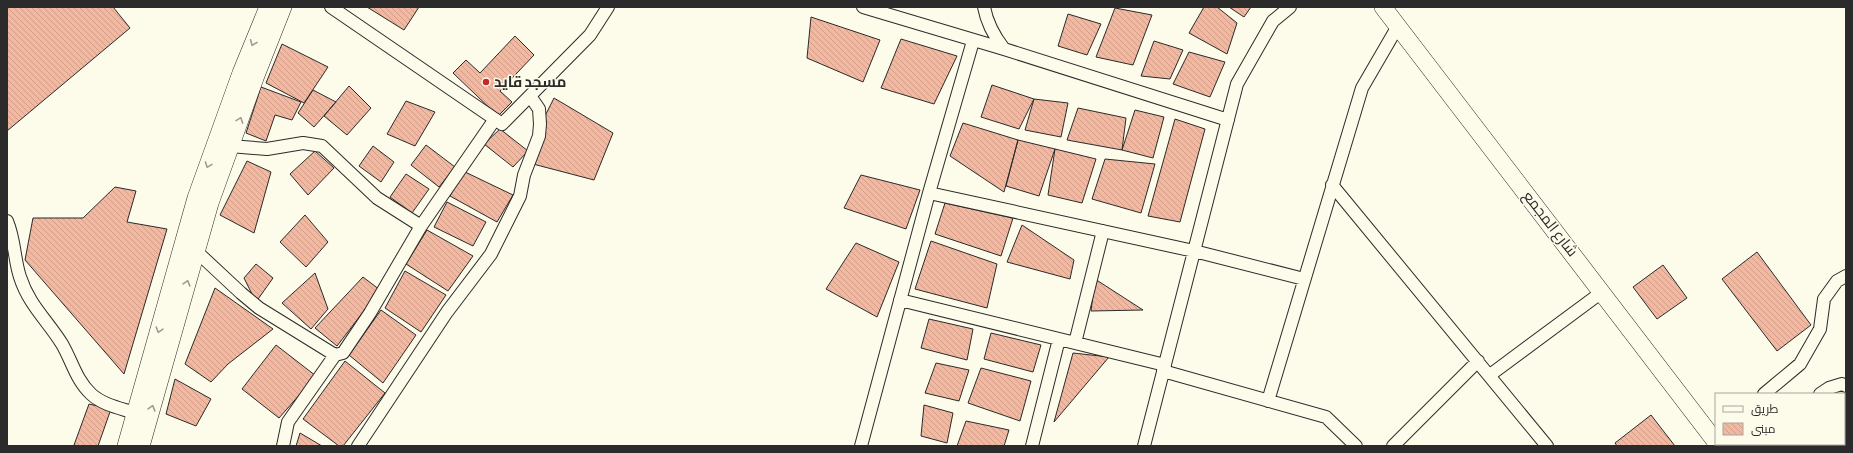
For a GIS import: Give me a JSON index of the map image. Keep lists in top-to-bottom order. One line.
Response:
{"streets":{"street":["شارع المجمع"]},"places":["مسجد قايد"],"legend":["طريق","مبنى"]}
